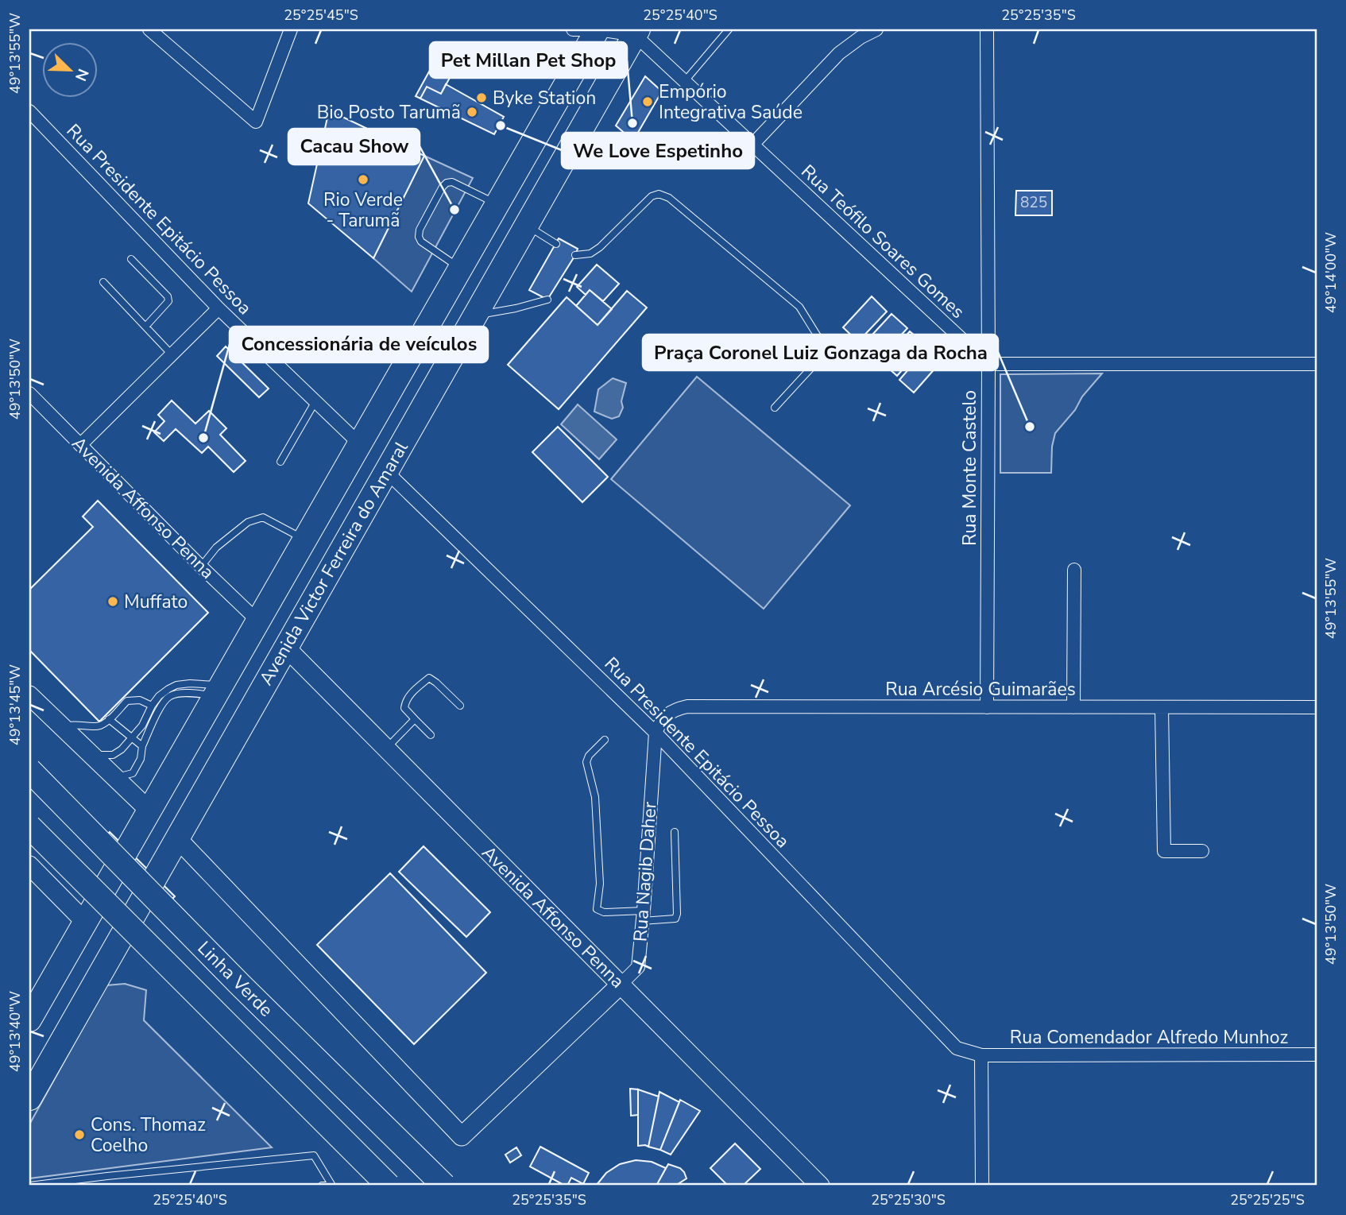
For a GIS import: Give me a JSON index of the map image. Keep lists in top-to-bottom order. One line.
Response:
{"streets":{"highway":["Avenida Victor Ferreira do Amaral","Linha Verde"],"main road":["Avenida Affonso Penna","Rua Nagib Daher"],"street":["Rua Presidente Epitácio Pessoa","Rua Teófilo Soares Gomes","Rua Monte Castelo","Rua Arcésio Guimarães","Rua Comendador Alfredo Munhoz"]},"crossings":[["Rua Presidente Epitácio Pessoa","Avenida Victor Ferreira do Amaral"],["Rua Presidente Epitácio Pessoa","Rua Arcésio Guimarães"],["Rua Presidente Epitácio Pessoa","Rua Nagib Daher"],["Rua Presidente Epitácio Pessoa","Rua Comendador Alfredo Munhoz"],["Rua Teófilo Soares Gomes","Rua Monte Castelo"],["Rua Teófilo Soares Gomes","Avenida Victor Ferreira do Amaral"],["Rua Monte Castelo","Rua Arcésio Guimarães"],["Avenida Affonso Penna","Avenida Victor Ferreira do Amaral"],["Avenida Affonso Penna","Rua Nagib Daher"],["Avenida Victor Ferreira do Amaral","Rua Nagib Daher"],["Rua Arcésio Guimarães","Rua Nagib Daher"]],"places":["Byke Station","Empório Integrativa Saúde","Bio Posto Tarumã","Pet Millan Pet Shop","We Love Espetinho","Rio Verde - Tarumã","Cacau Show","Praça Coronel Luiz Gonzaga da Rocha","Concessionária de veículos","Muffato","Cons. Thomaz Coelho"],"house_numbers":["825"],"north":"bottom right","coordinates":["25°25'45\"S","25°25'40\"S","25°25'35\"S","49°13'55\"W","49°14'00\"W","49°13'50\"W","49°13'45\"W","49°13'40\"W","25°25'30\"S","25°25'25\"S"]}
